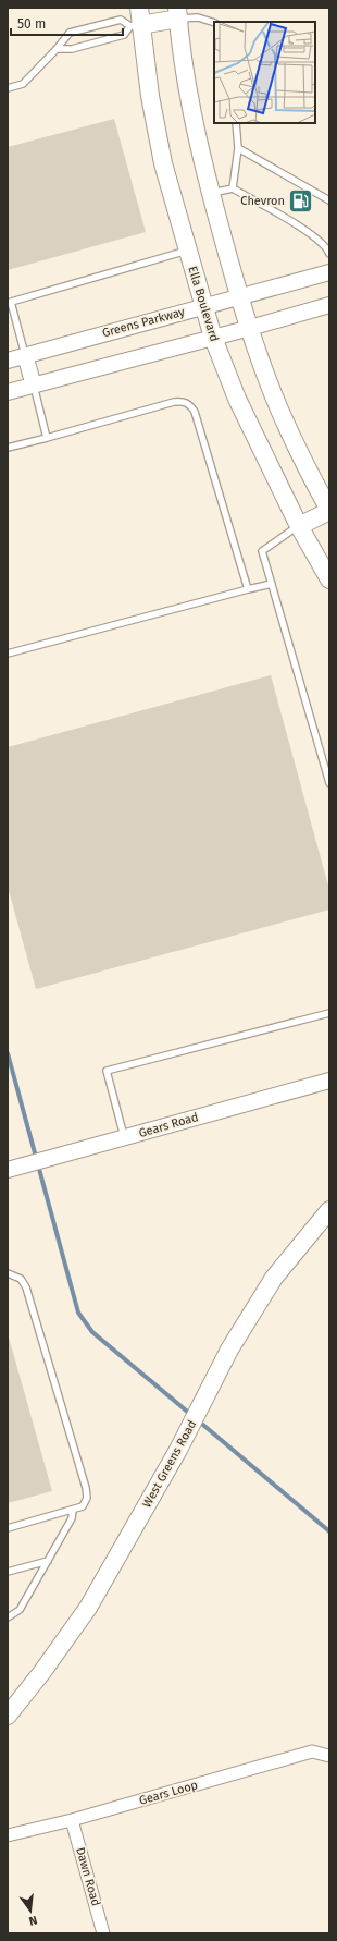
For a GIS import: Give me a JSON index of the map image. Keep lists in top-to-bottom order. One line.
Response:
{"streets":{"main road":["Ella Boulevard","West Greens Road"],"street":["Greens Parkway","Gears Road","Gears Loop","Dawn Road"]},"crossings":[["Ella Boulevard","Greens Parkway"],["Gears Loop","Dawn Road"]],"places":{"fuel station":["Chevron"]},"scale_bar":"50 m","north":"bottom"}
